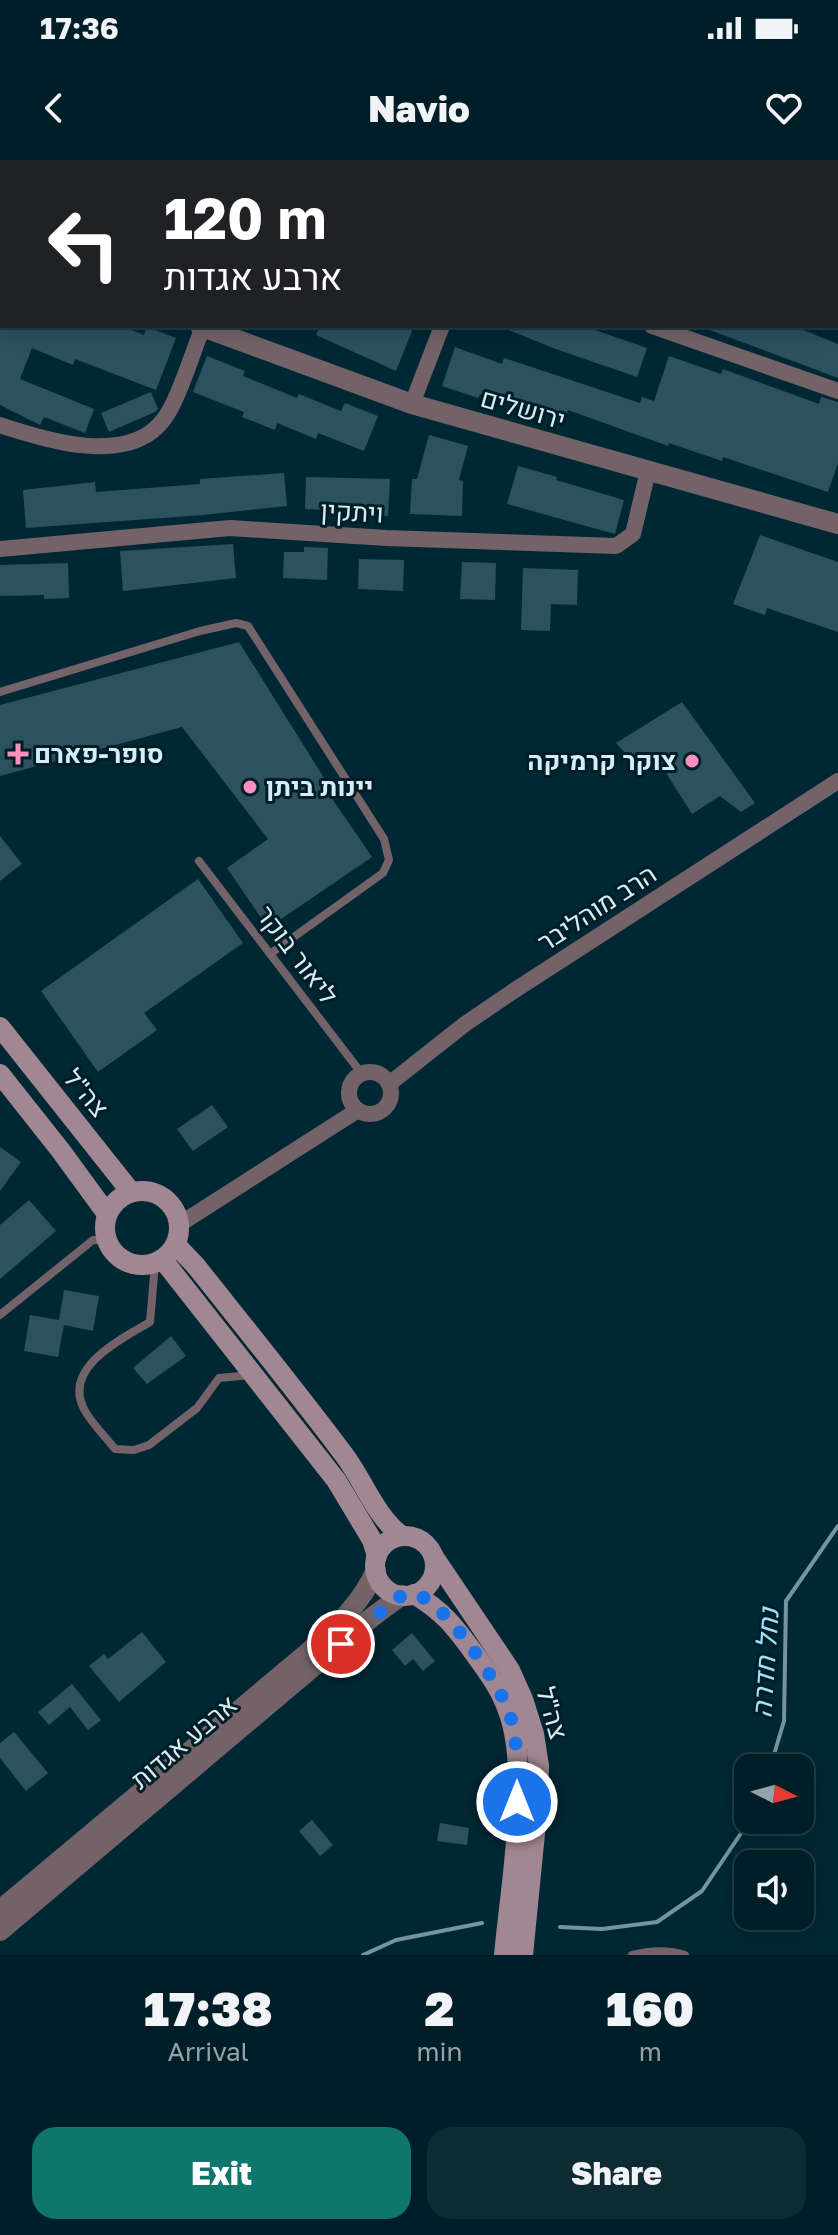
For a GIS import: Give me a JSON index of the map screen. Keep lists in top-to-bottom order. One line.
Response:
{"streets":{"main road":["צה\"ל"],"street":["ירושלים","ויתקין","הרב מוהליבר","ארבע אגדות"],"lane":["ליאור בוקר"]},"crossings":[["ירושלים","ויתקין"],["הרב מוהליבר","ליאור בוקר"],["צה\"ל","ארבע אגדות"]],"water":["נחל חדרה"],"places":{"health":["סופר-פארם"],"other":["צוקר קרמיקה","יינות ביתן"]},"north":"right","page":{"status":"17:36","header":"Navio","turn":["120 m","ארבע אגדות"],"eta":["17:38","Arrival","2","min","160","m"],"buttons":["Exit","Share"]}}
